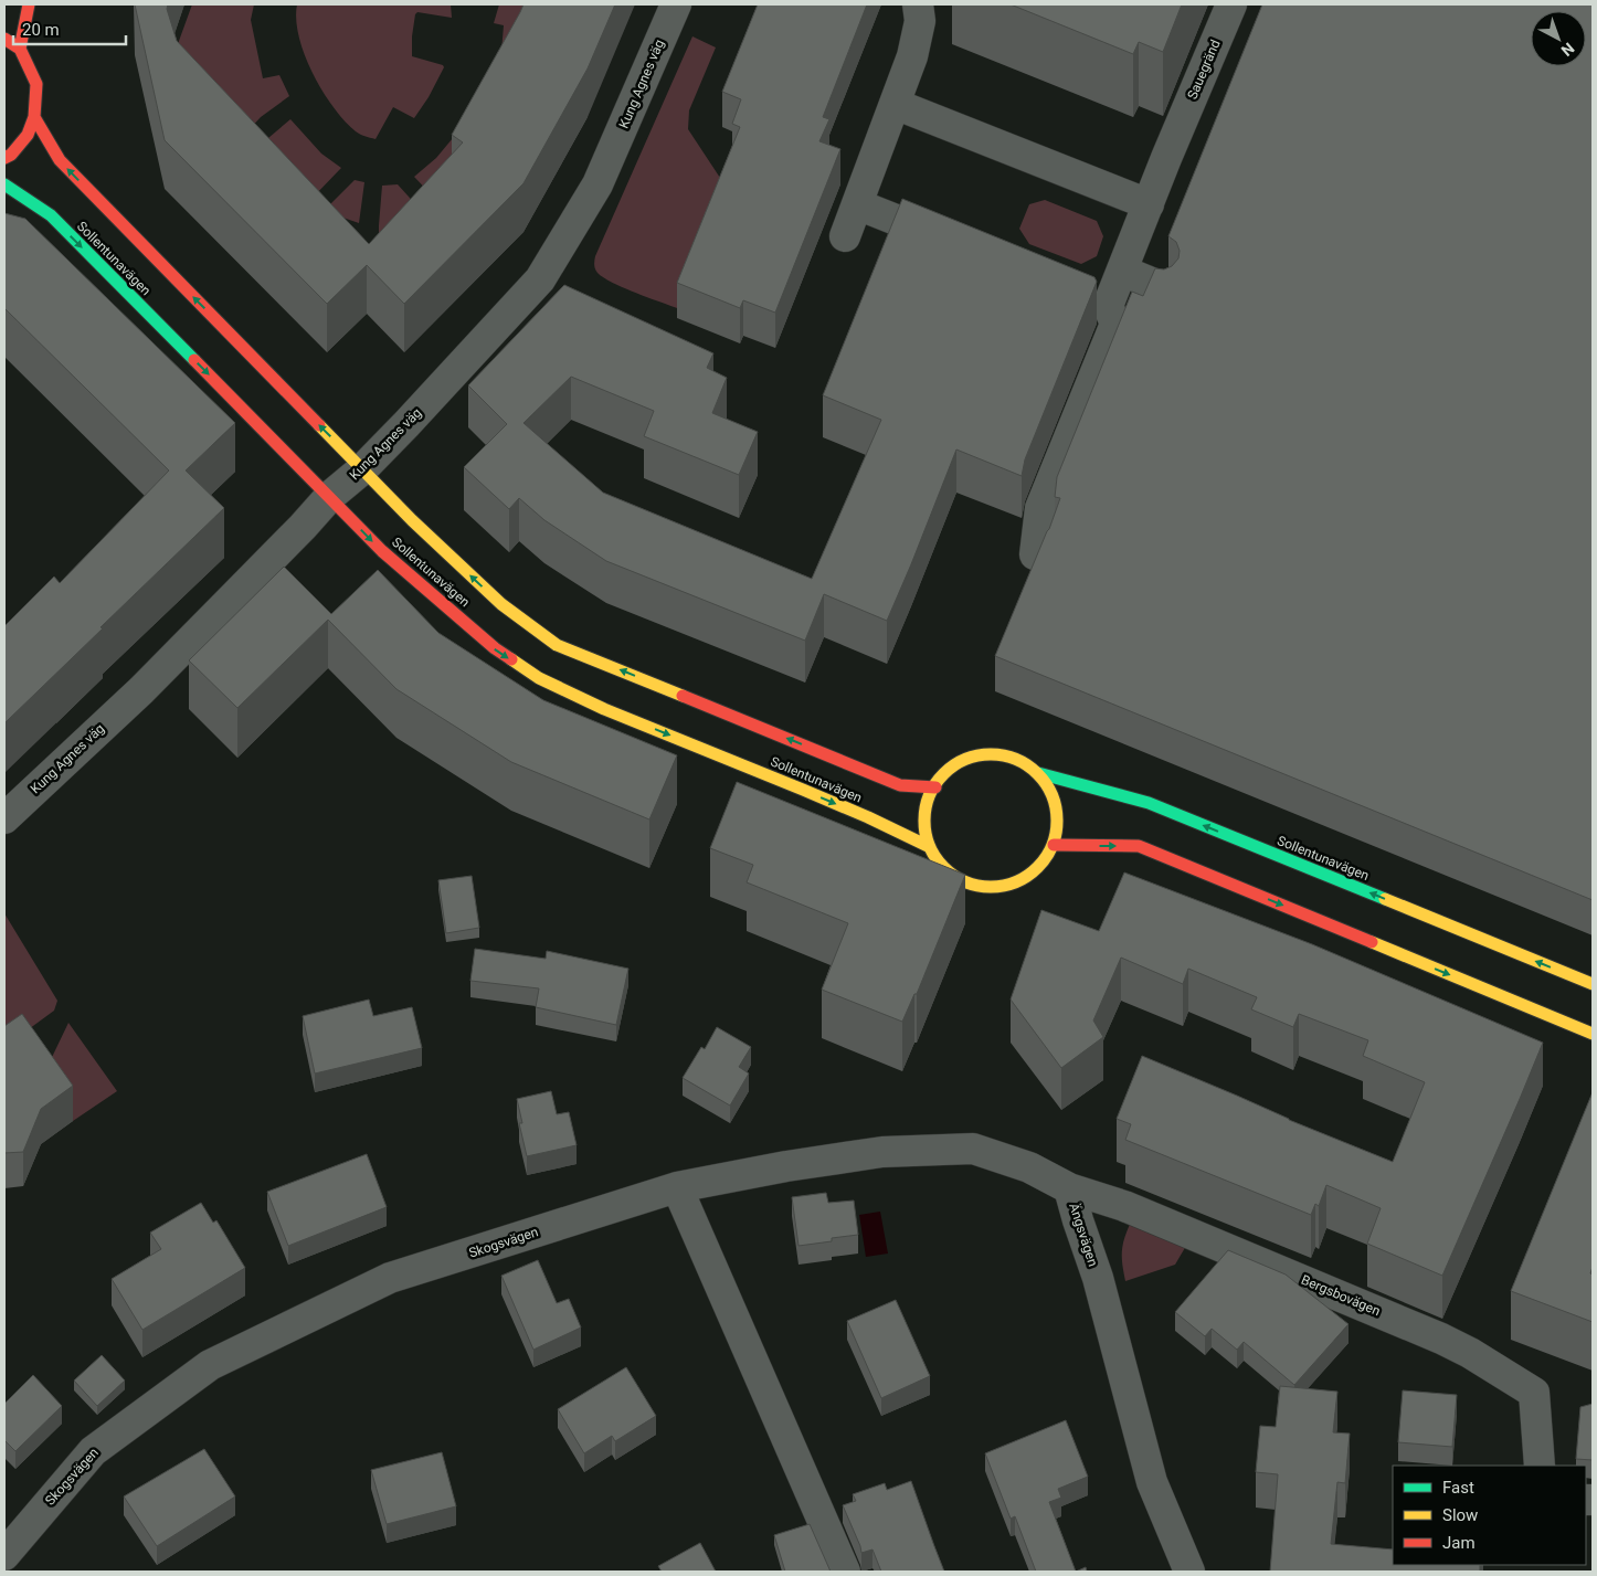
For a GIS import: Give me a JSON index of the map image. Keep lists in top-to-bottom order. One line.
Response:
{"streets":{"street":["Sauegränd","Kung Agnes väg","Sollentunavägen","Ängsvägen","Skogsvägen","Bergsbovägen"]},"crossings":[["Kung Agnes väg","Sollentunavägen"],["Ängsvägen","Skogsvägen"],["Ängsvägen","Bergsbovägen"]],"legend":["Fast","Slow","Jam"],"scale_bar":"20 m","north":"bottom right"}
